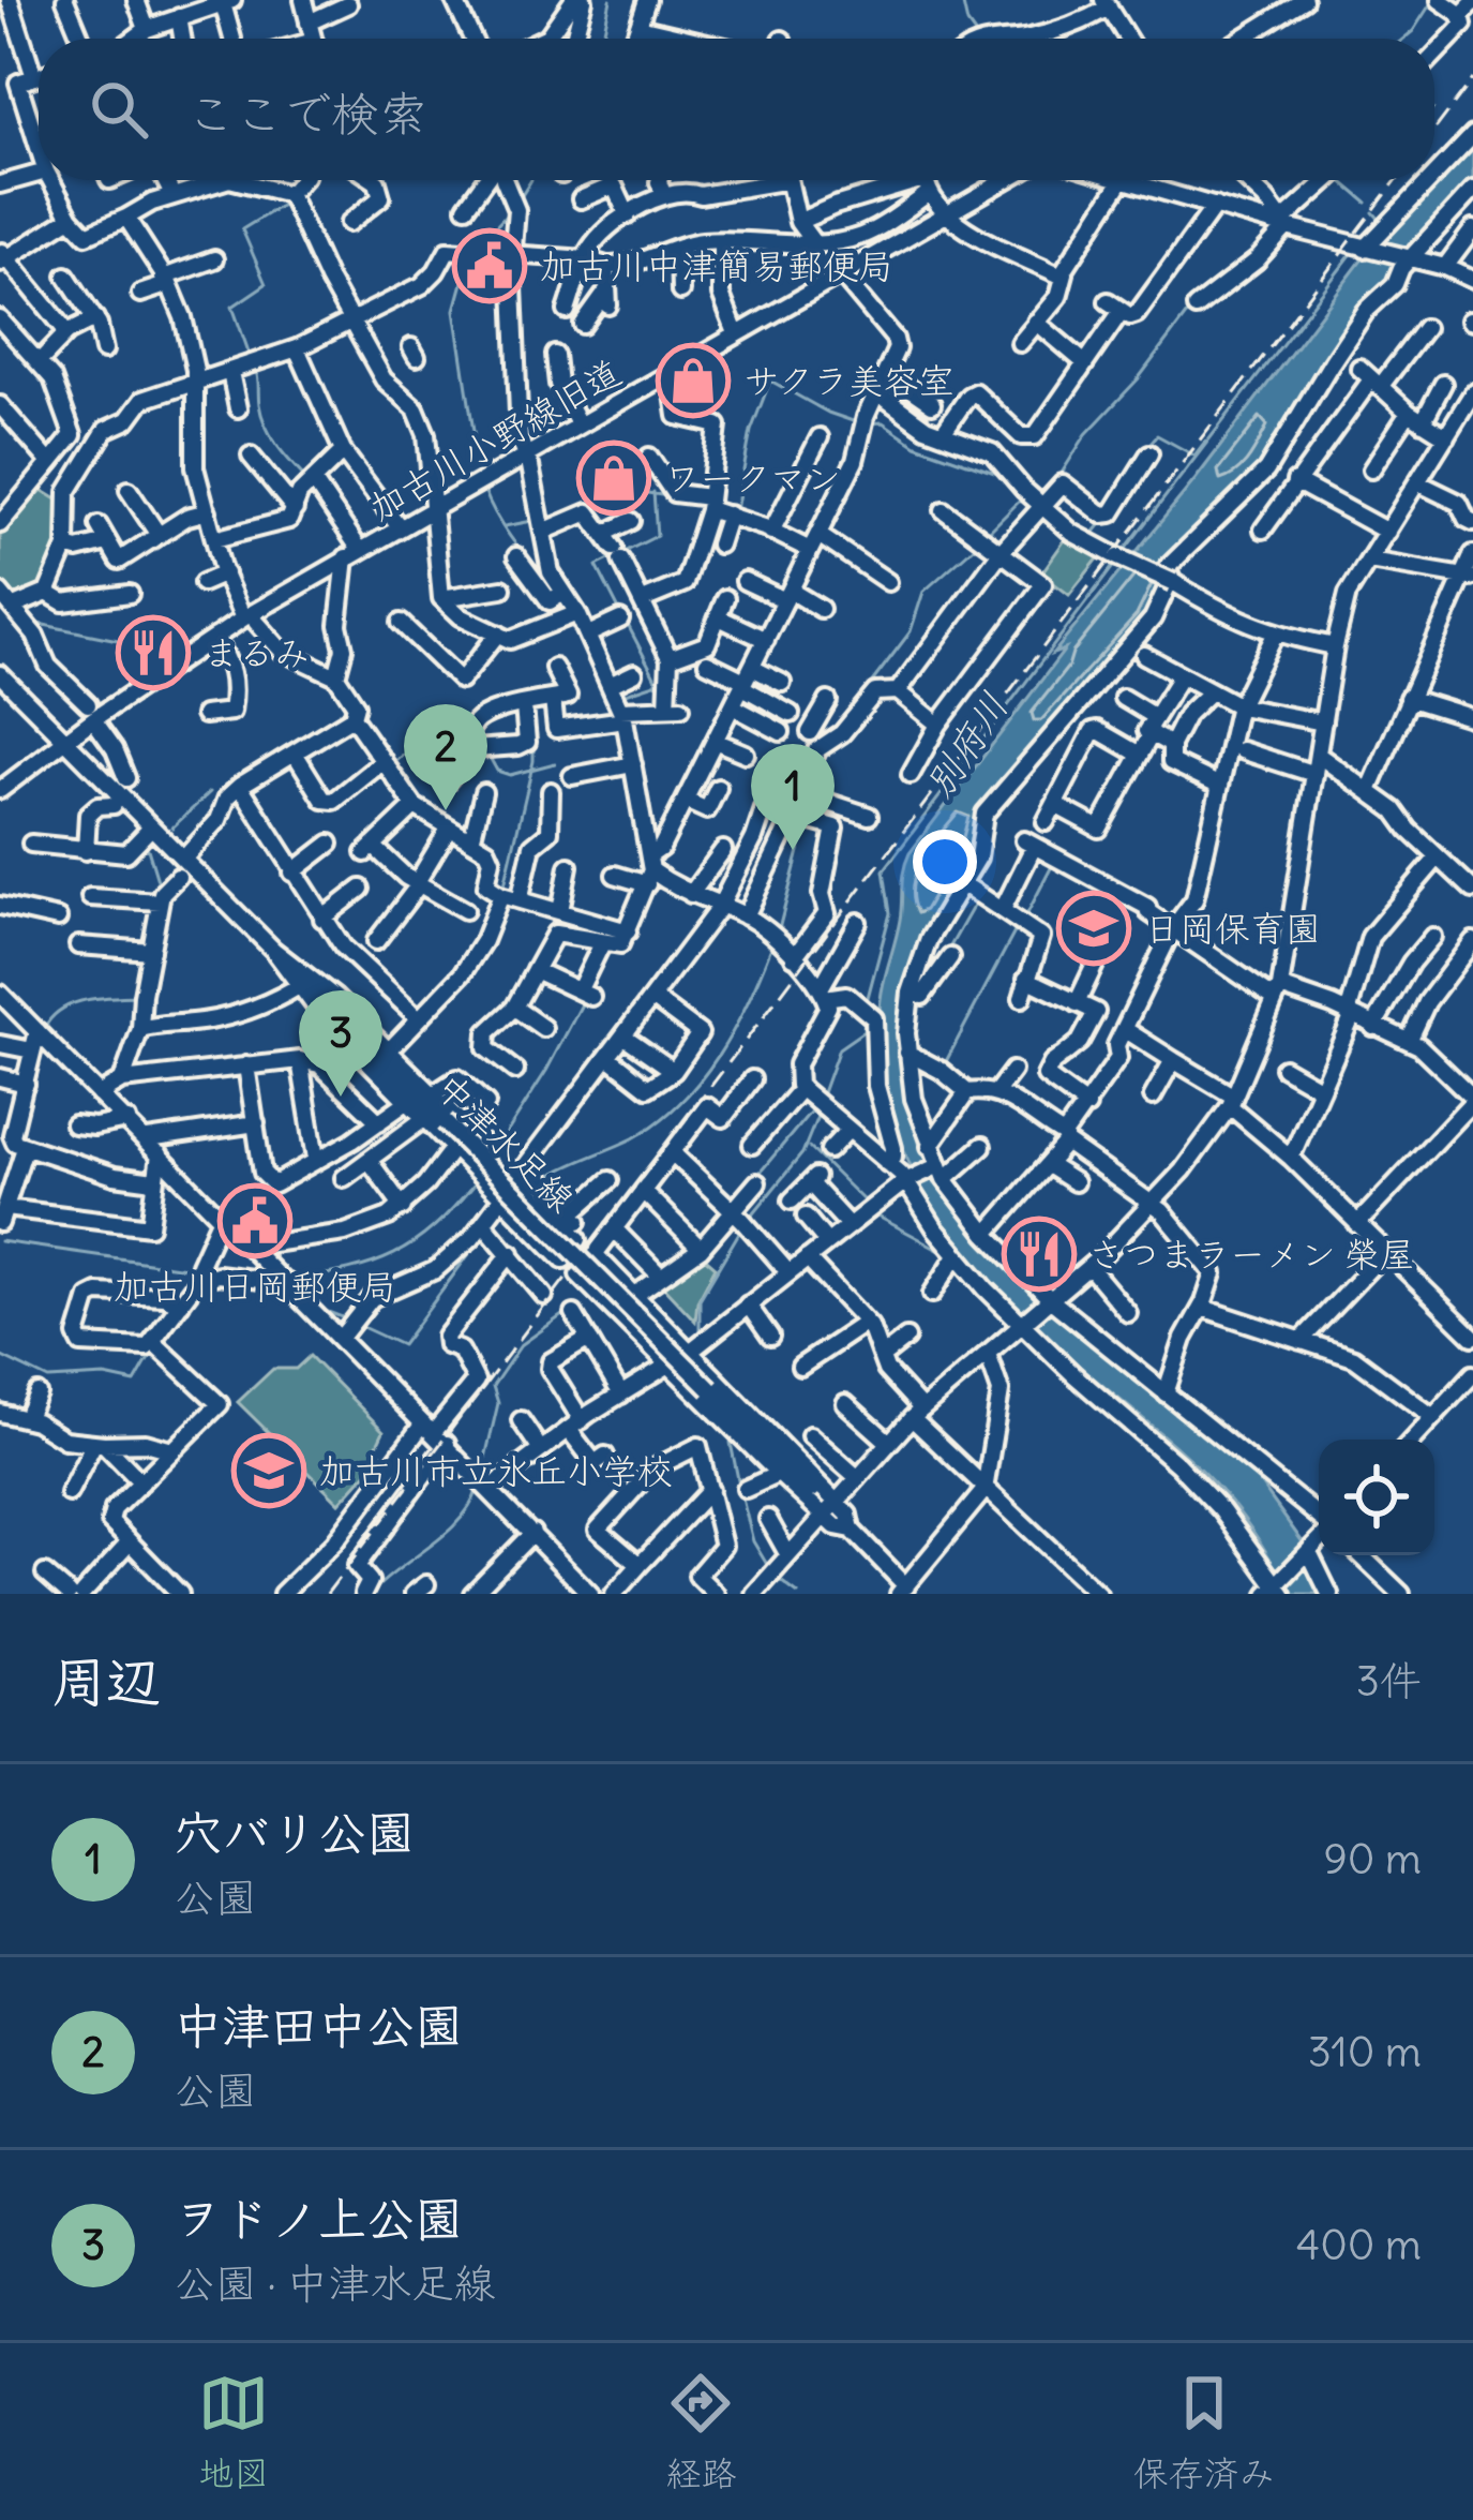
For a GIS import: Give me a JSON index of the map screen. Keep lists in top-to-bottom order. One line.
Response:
{"streets":{"street":["加古川小野線旧道","中津水足線"]},"crossings":[["加古川小野線旧道","中津水足線"]],"water":["別府川"],"places":{"public building":["加古川中津簡易郵便局","加古川日岡郵便局"],"shop":["サクラ美容室","ワークマン"],"restaurant":["まるみ","さつまラーメン 榮屋"],"school or university":["日岡保育園","加古川市立氷丘小学校"]},"page":{"search":"ここで検索","pins":["2","1","3"],"heading":["周辺","3件"],"list":[{"mark":"1","name":"穴バリ公園","note":"公園","value":"90 m"},{"mark":"2","name":"中津田中公園","note":"公園","value":"310 m"},{"mark":"3","name":"ヲドノ上公園","note":"公園 · 中津水足線","value":"400 m"}],"nav":["地図","経路","保存済み"]}}
